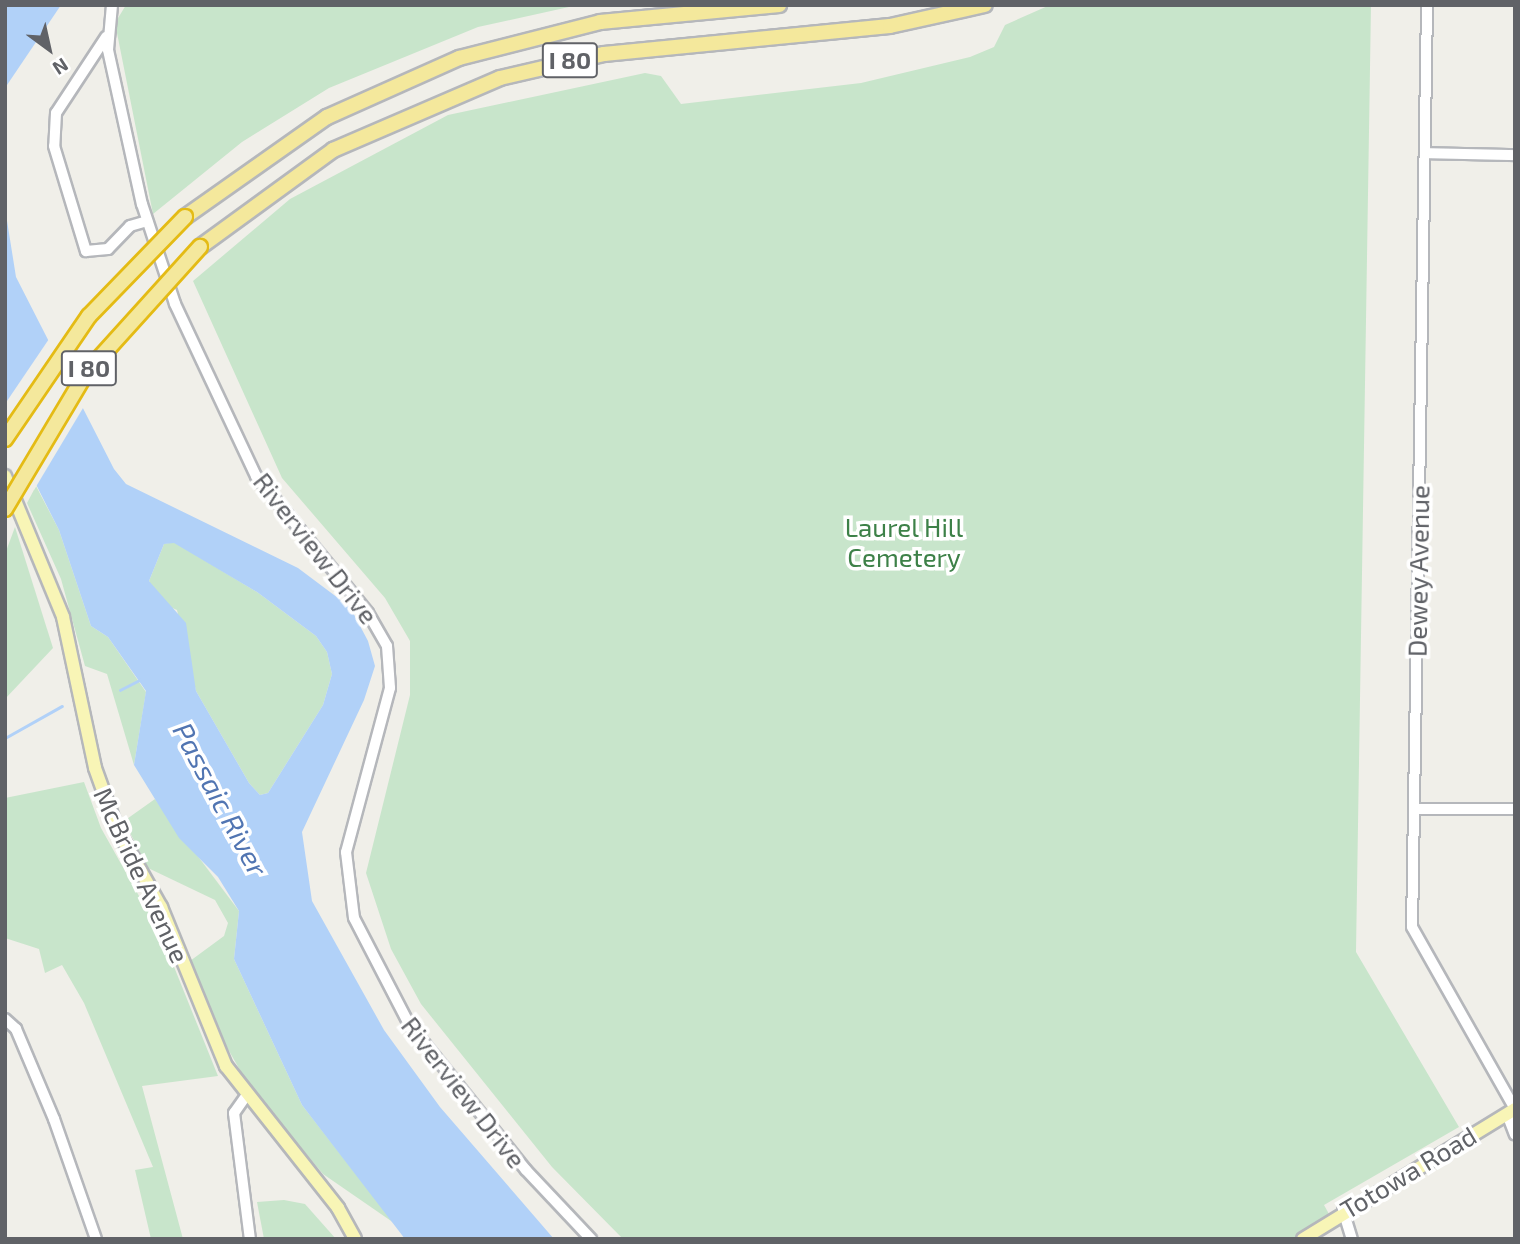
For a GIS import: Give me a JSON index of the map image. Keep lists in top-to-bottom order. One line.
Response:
{"streets":{"highway":["I 80"],"main road":["McBride Avenue","Totowa Road"],"street":["Riverview Drive","Dewey Avenue"]},"crossings":[["Dewey Avenue","Totowa Road"]],"water":["Passaic River"],"parks":["Laurel Hill Cemetery"],"north":"bottom right"}
